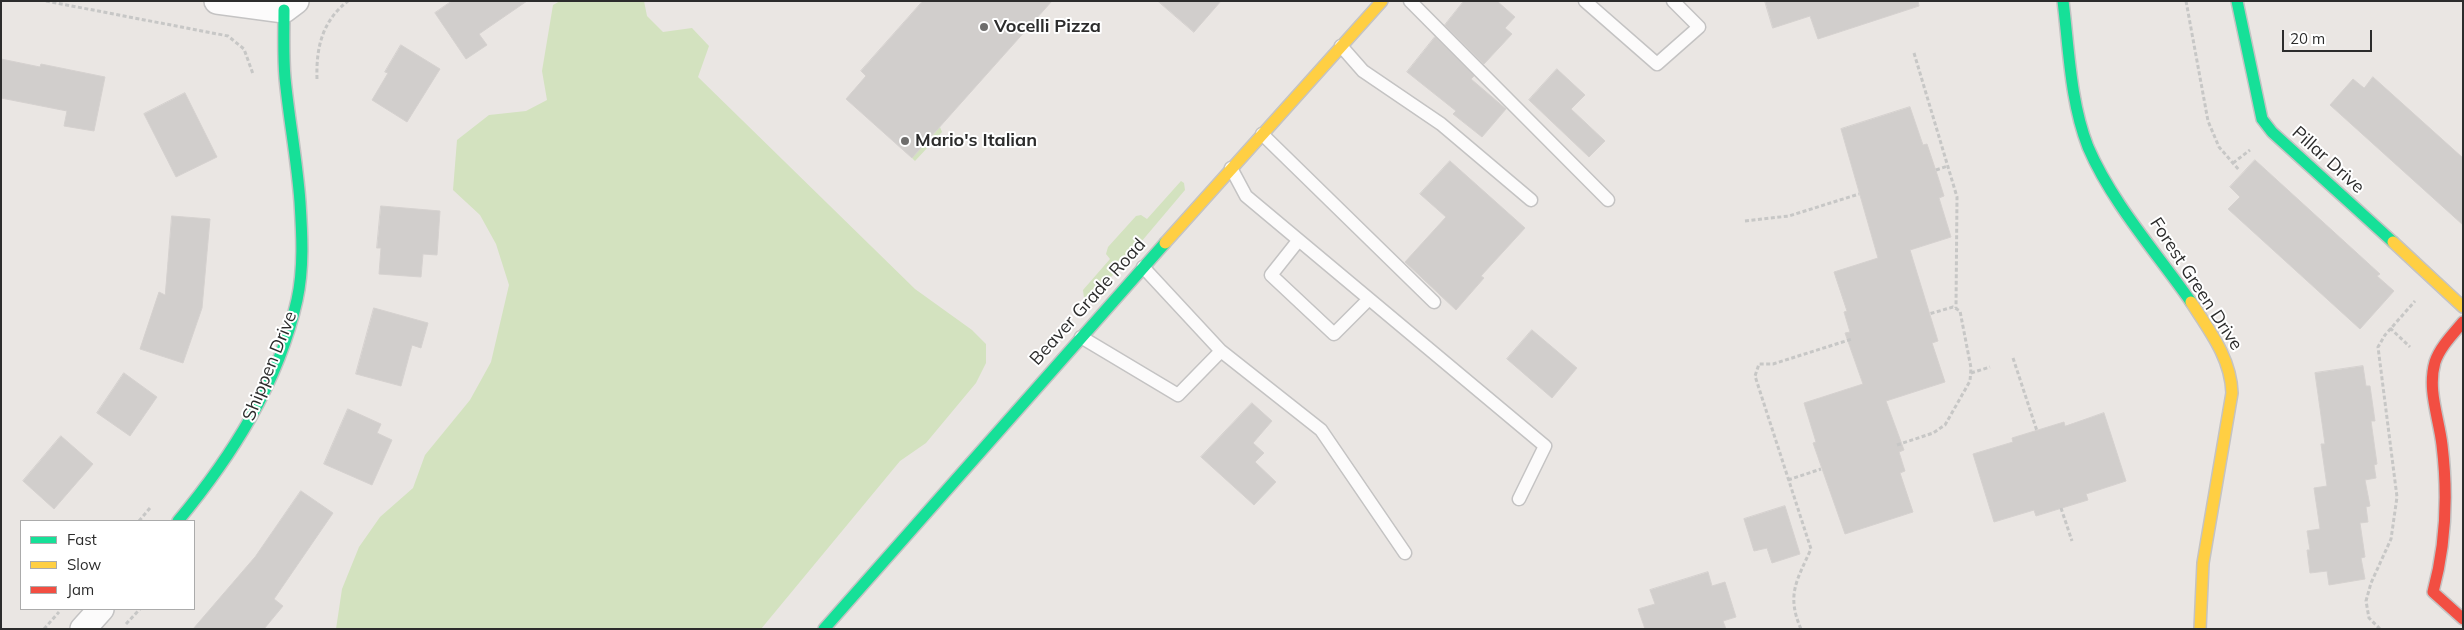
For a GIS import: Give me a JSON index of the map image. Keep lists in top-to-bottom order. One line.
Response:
{"streets":{"street":["Pillar Drive","Forest Green Drive","Beaver Grade Road","Shippen Drive"]},"places":["Vocelli Pizza","Mario's Italian"],"legend":["Fast","Slow","Jam"],"scale_bar":"20 m"}
